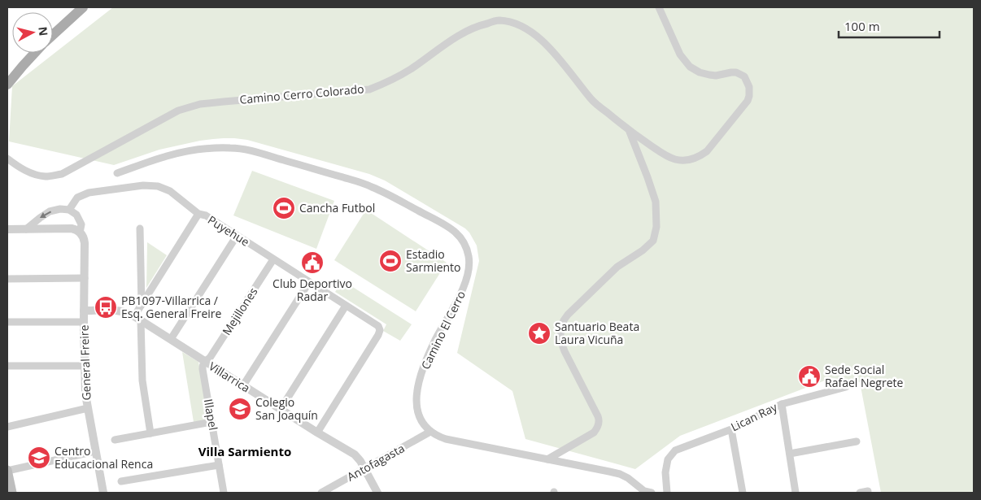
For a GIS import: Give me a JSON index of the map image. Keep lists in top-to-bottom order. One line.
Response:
{"streets":{"street":["Camino Cerro Colorado","Puyehue","Mejillones","Camino El Cerro","General Freire","Villarrica","Illapel","Lican Ray","Antofagasta"]},"crossings":[["Camino Cerro Colorado","Camino El Cerro"],["Puyehue","Mejillones"],["Puyehue","Villarrica"],["Mejillones","Villarrica"],["Mejillones","Illapel"],["Camino El Cerro","Antofagasta"],["General Freire","Villarrica"],["Villarrica","Illapel"],["Villarrica","Antofagasta"]],"districts":["Villa Sarmiento"],"places":{"sports":["Cancha Futbol","Estadio Sarmiento"],"public building":["Club Deportivo Radar","Sede Social Rafael Negrete"],"bus stop":["PB1097-Villarrica / Esq. General Freire"],"place":["Santuario Beata Laura Vicuña"],"school or university":["Colegio San Joaquín","Centro Educacional Renca"]},"scale_bar":"100 m","north":"right"}
